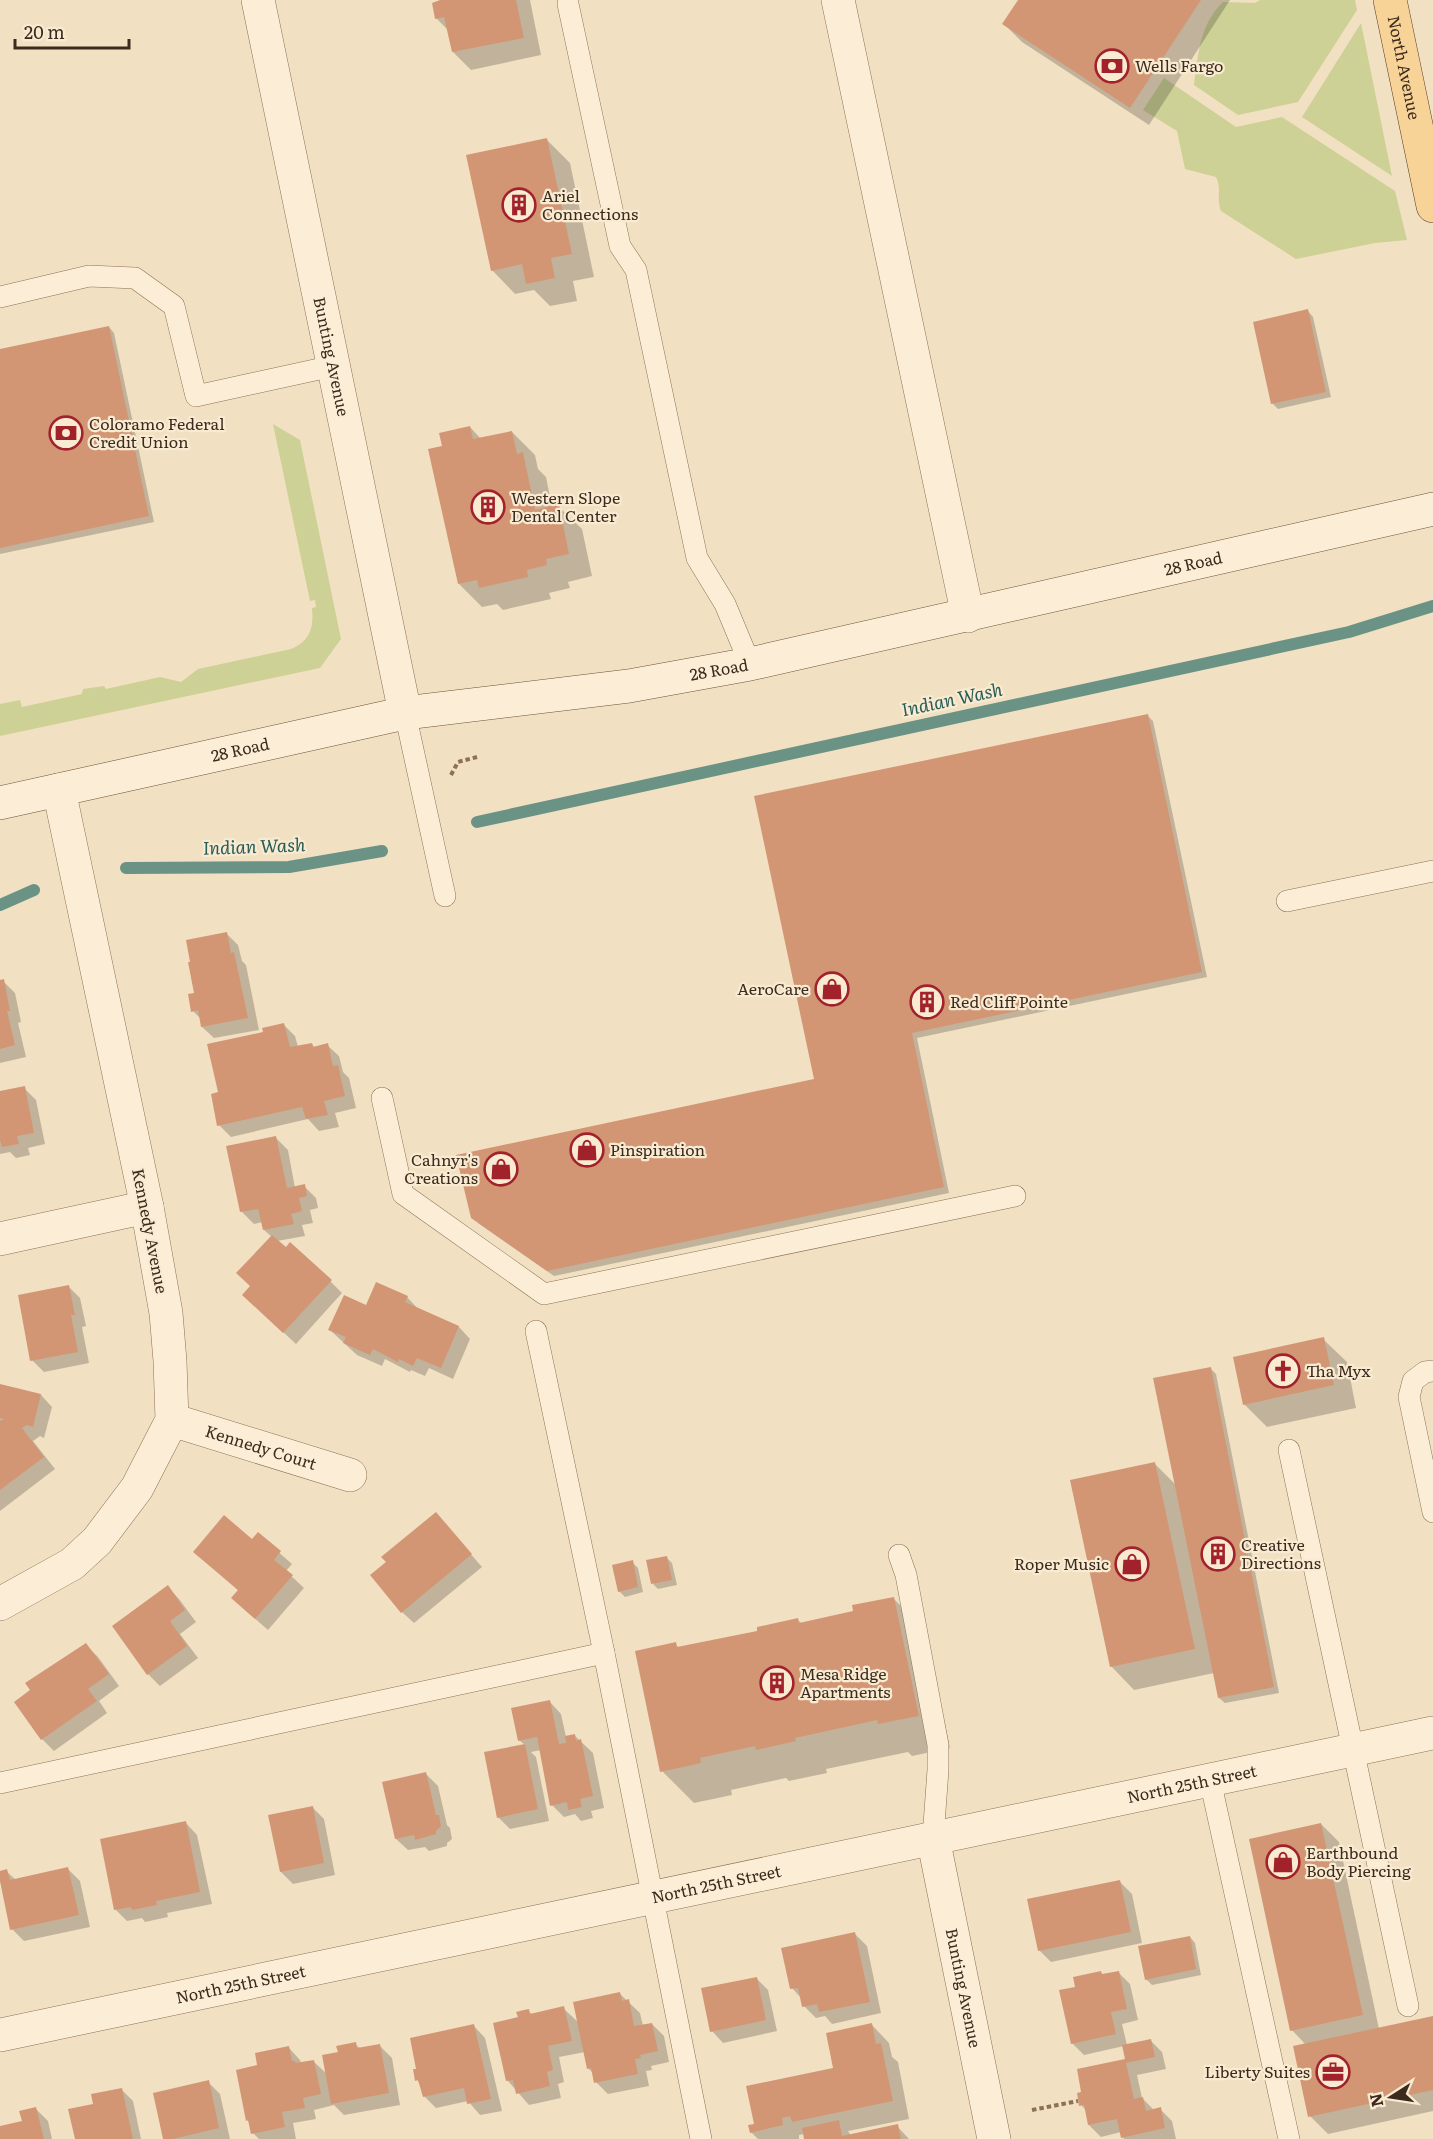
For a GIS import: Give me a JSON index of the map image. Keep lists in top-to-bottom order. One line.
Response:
{"streets":{"main road":["North Avenue"],"street":["Bunting Avenue","28 Road","Kennedy Avenue","Kennedy Court","North 25th Street"]},"crossings":[["Bunting Avenue","28 Road"],["Bunting Avenue","North 25th Street"],["28 Road","Kennedy Avenue"],["Kennedy Avenue","Kennedy Court"]],"water":["Indian Wash"],"places":{"bank":["Wells Fargo","Coloramo Federal Credit Union"],"building":["Ariel Connections","Western Slope Dental Center","Red Cliff Pointe","Creative Directions","Mesa Ridge Apartments"],"shop":["AeroCare","Pinspiration","Cahnyr's Creations","Roper Music","Earthbound Body Piercing"],"church":["Tha Myx"],"office":["Liberty Suites"]},"scale_bar":"20 m","north":"left"}
